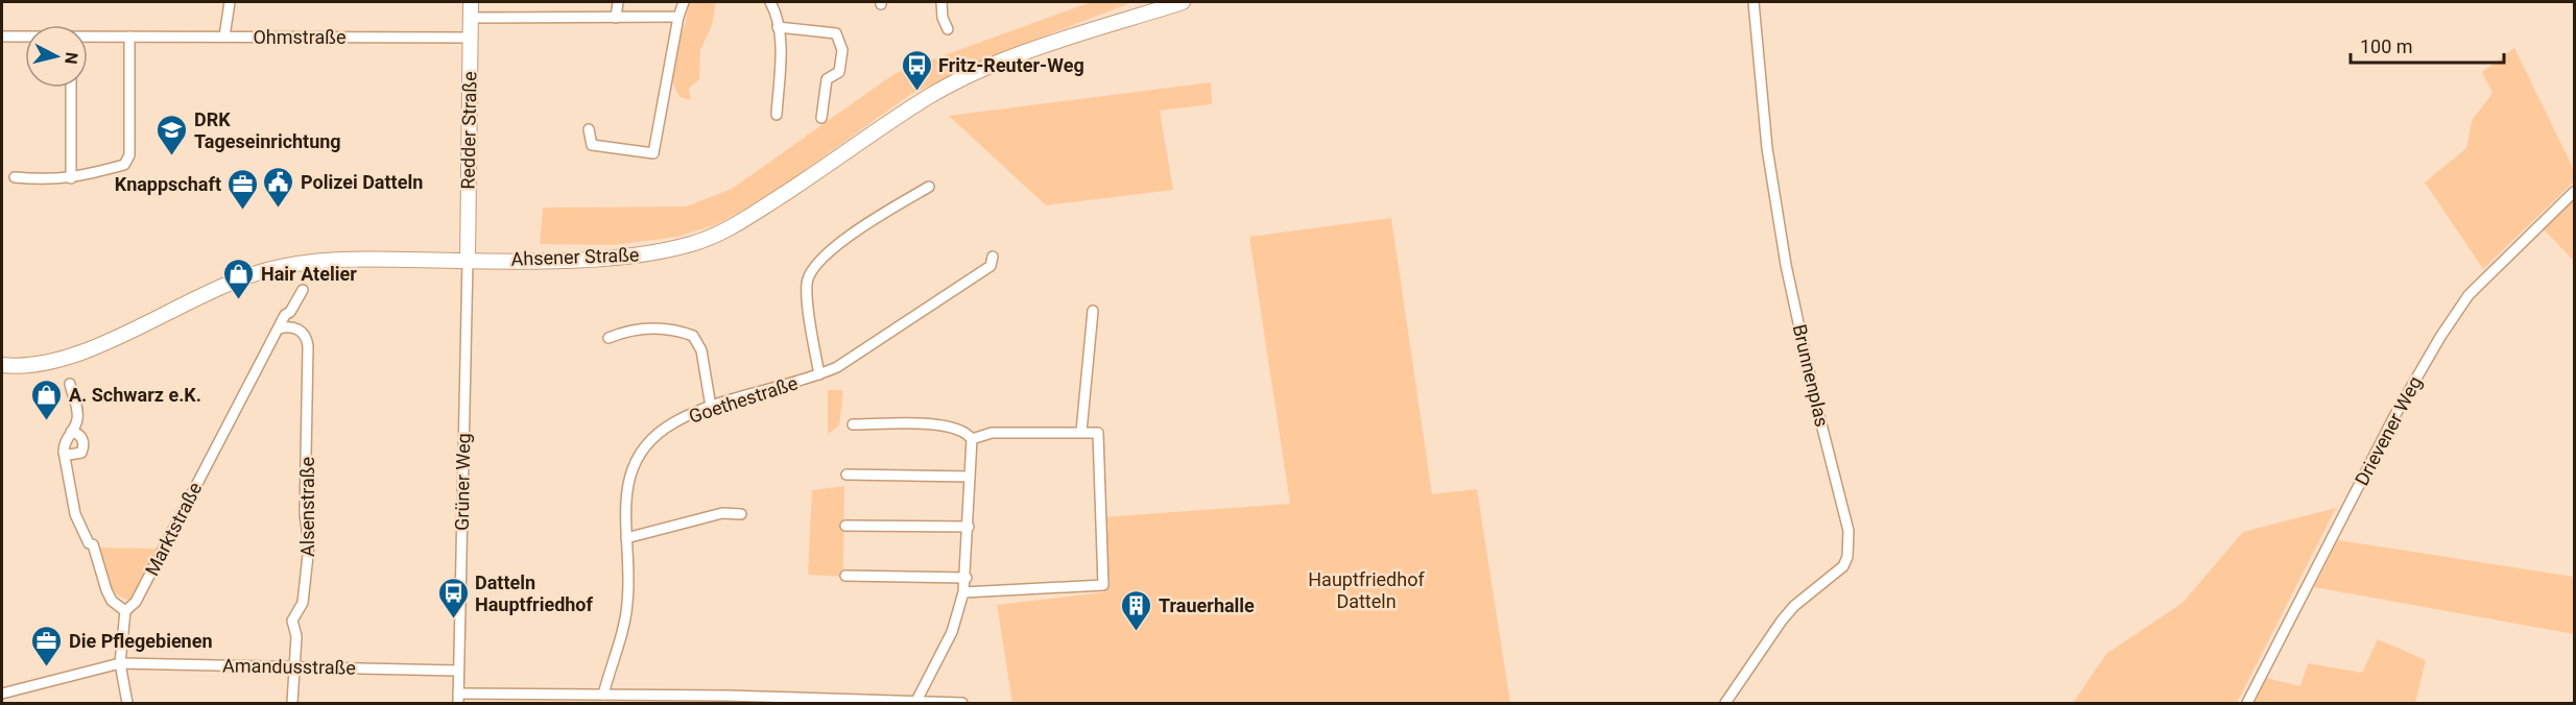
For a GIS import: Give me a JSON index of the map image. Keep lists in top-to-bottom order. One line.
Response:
{"streets":{"main road":["Redder Straße","Ahsener Straße"],"street":["Ohmstraße","Brunnenplas","Goethestraße","Drievener Weg","Grüner Weg","Alsenstraße","Marktstraße","Amandusstraße"]},"crossings":[["Ohmstraße","Redder Straße"],["Redder Straße","Ahsener Straße"],["Redder Straße","Grüner Weg"],["Ahsener Straße","Grüner Weg"],["Grüner Weg","Amandusstraße"],["Alsenstraße","Marktstraße"],["Alsenstraße","Amandusstraße"]],"parks":["Hauptfriedhof Datteln"],"places":{"bus stop":["Fritz-Reuter-Weg","Datteln Hauptfriedhof"],"school or university":["DRK Tageseinrichtung"],"public building":["Polizei Datteln"],"office":["Knappschaft","Die Pflegebienen"],"shop":["Hair Atelier","A. Schwarz e.K."],"building":["Trauerhalle"]},"scale_bar":"100 m","north":"right"}
